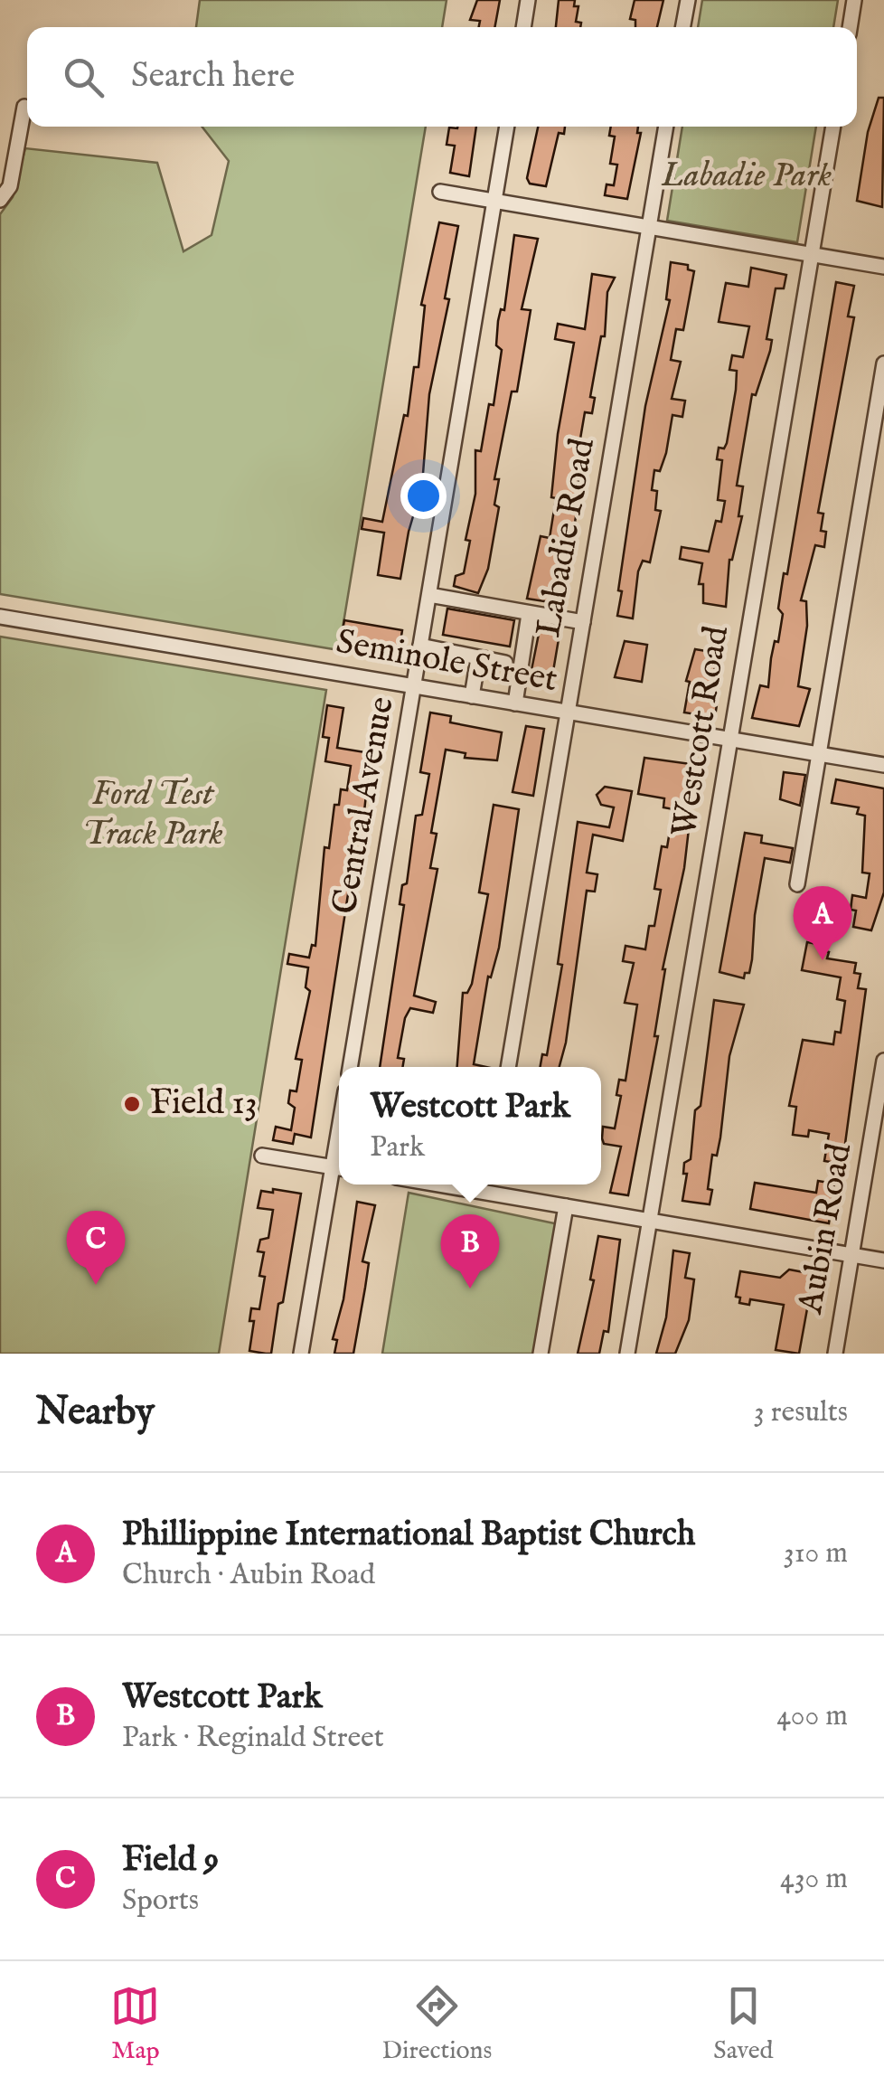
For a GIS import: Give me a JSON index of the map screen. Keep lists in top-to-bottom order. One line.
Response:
{"streets":{"street":["Labadie Road","Seminole Street","Westcott Road","Central Avenue","Aubin Road"]},"crossings":[["Labadie Road","Seminole Street"],["Seminole Street","Westcott Road"],["Seminole Street","Central Avenue"]],"parks":["Labadie Park","Ford Test Track Park"],"places":["Field 13"],"page":{"search":"Search here","pins":["A","C","B"],"popup":["Westcott Park","Park"],"heading":["Nearby","3 results"],"list":[{"mark":"A","name":"Phillippine International Baptist Church","note":"Church · Aubin Road","value":"310 m"},{"mark":"B","name":"Westcott Park","note":"Park · Reginald Street","value":"400 m"},{"mark":"C","name":"Field 9","note":"Sports","value":"430 m"}],"nav":["Map","Directions","Saved"]}}
